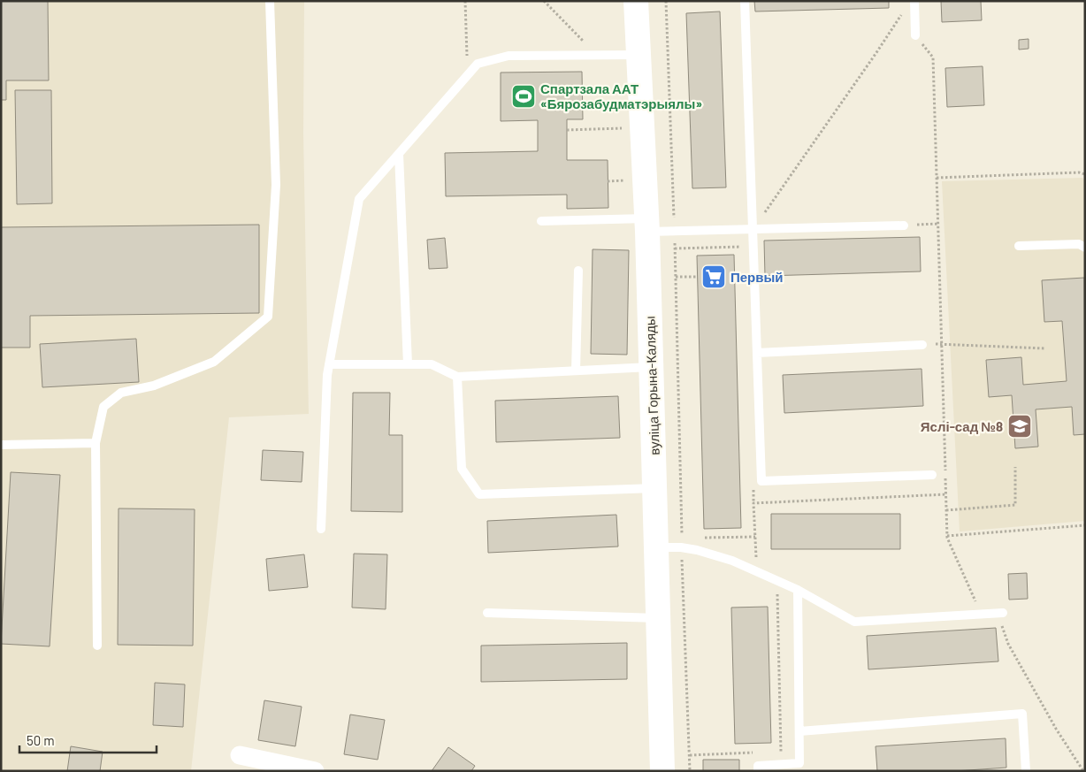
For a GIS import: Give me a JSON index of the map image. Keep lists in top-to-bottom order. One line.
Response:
{"streets":{"street":["вуліца Горына-Каляды"]},"places":{"sports":["Спартзала ААТ «Бярозабудматэрыялы»"],"supermarket":["Первый"],"school or university":["Яслі-сад №8"]},"scale_bar":"50 m"}
